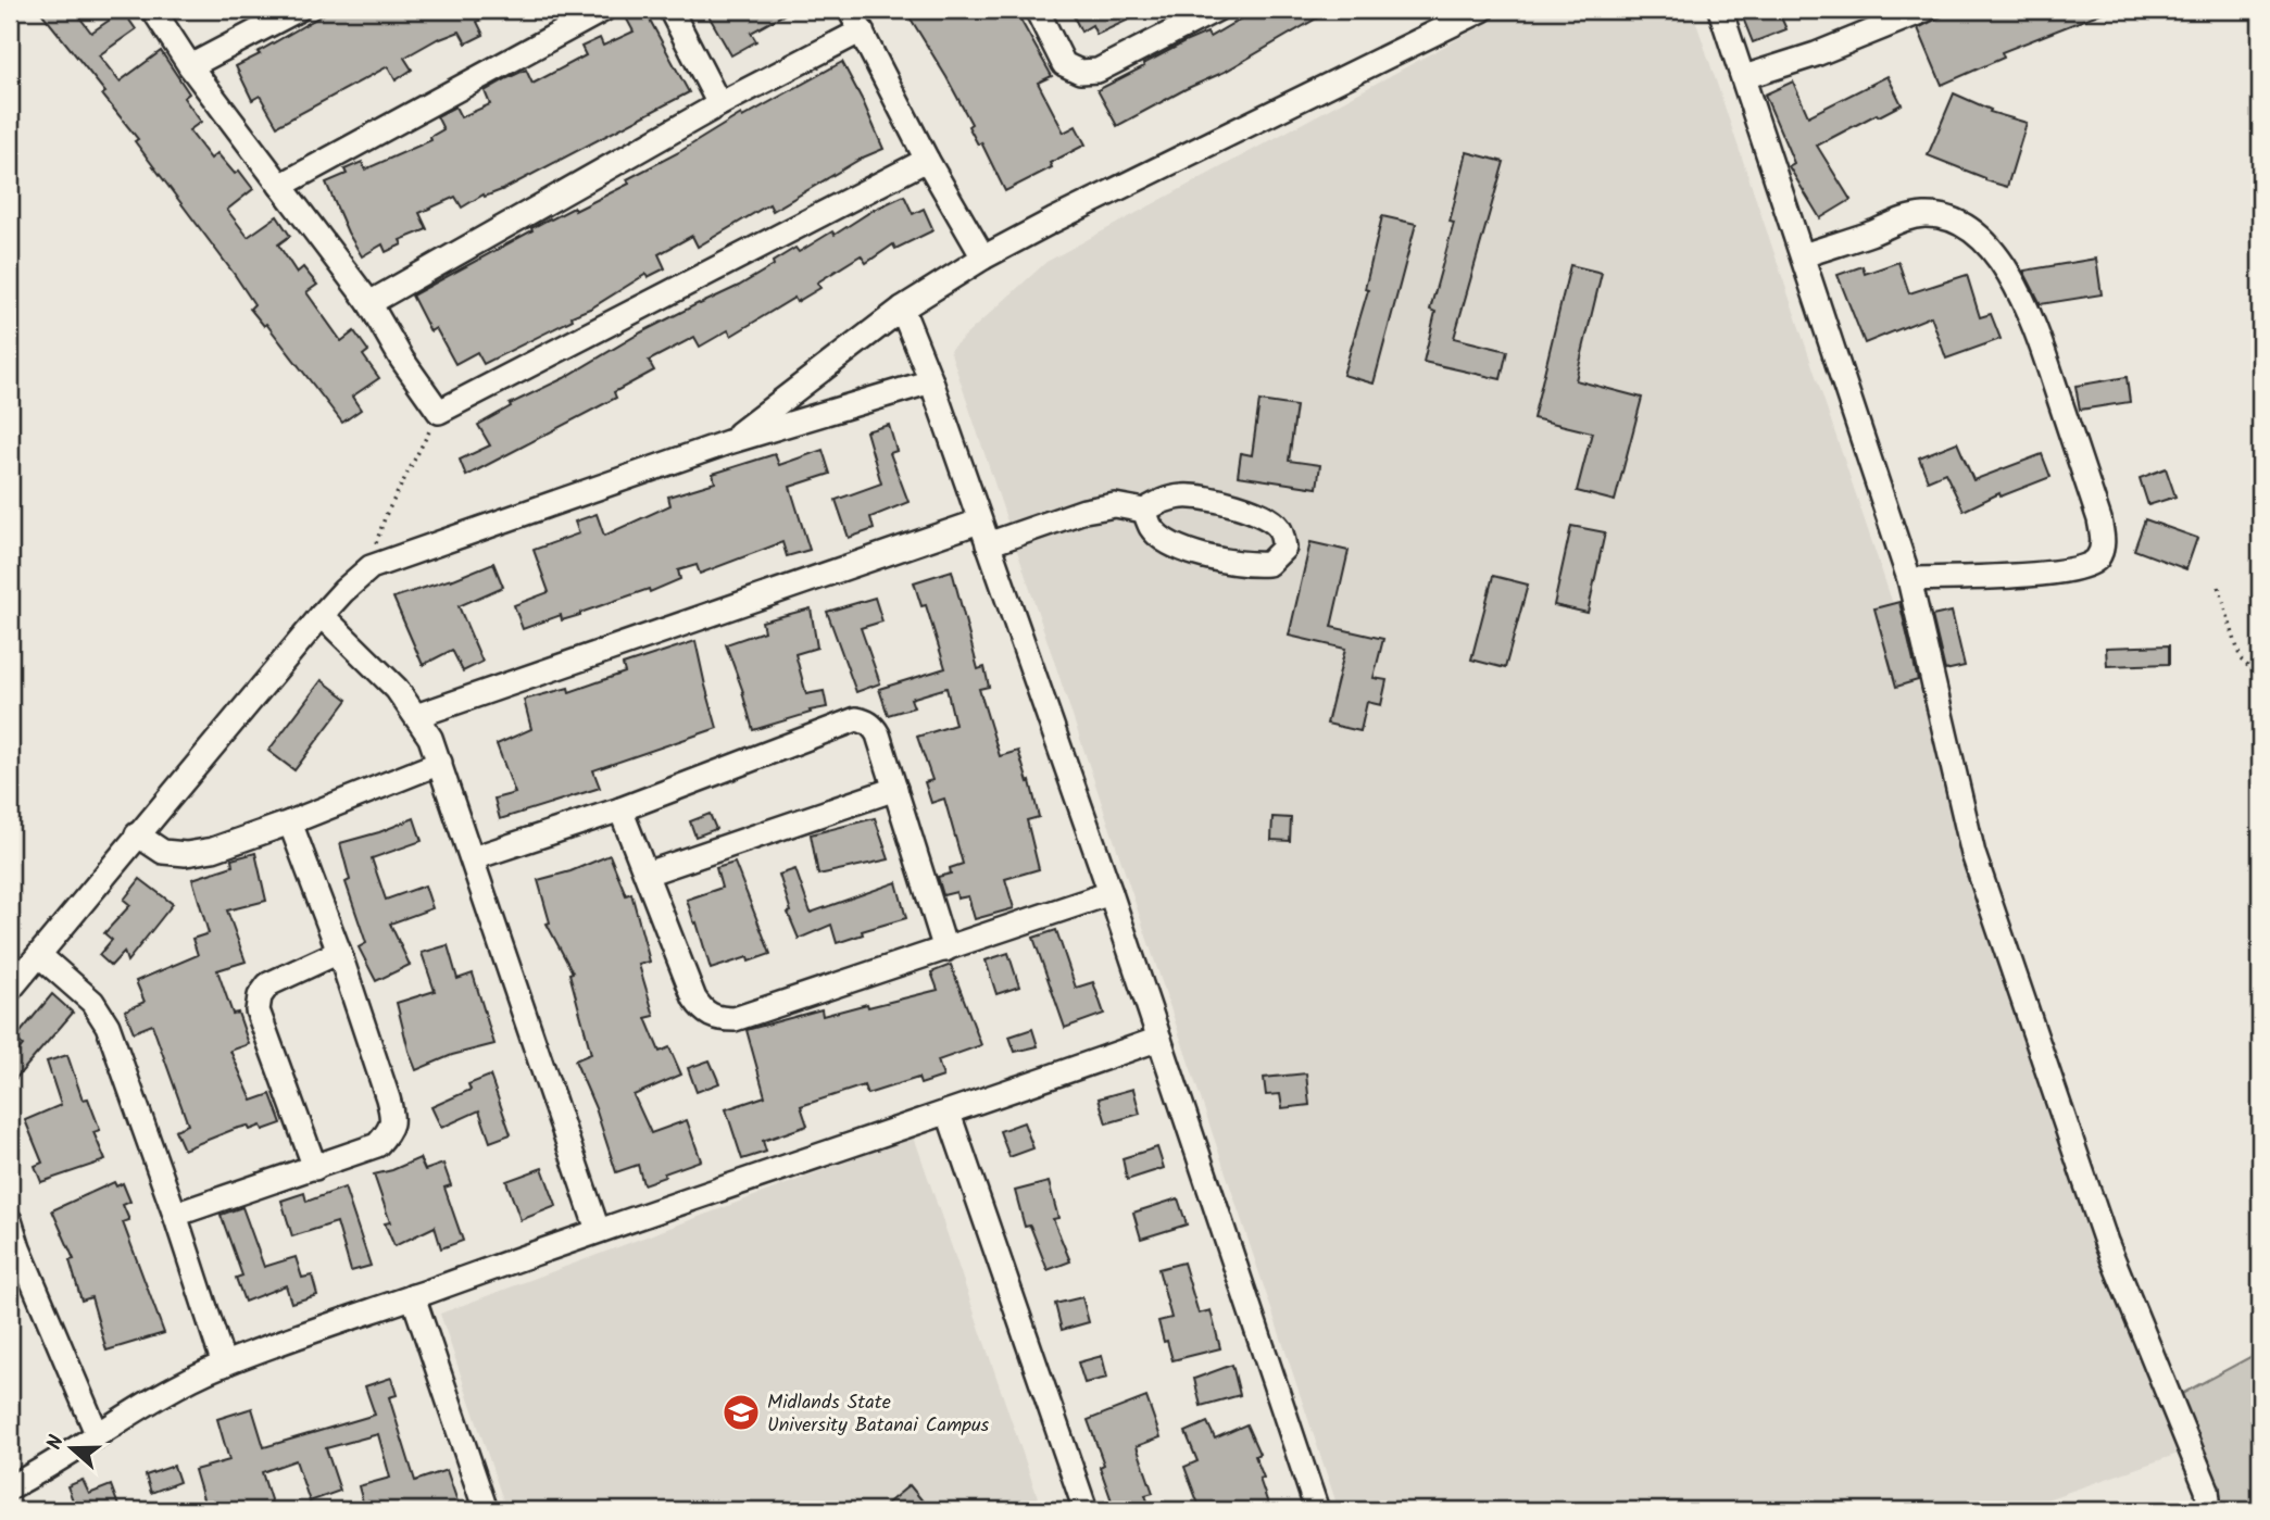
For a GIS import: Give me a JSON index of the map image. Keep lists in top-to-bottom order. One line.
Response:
{"places":{"school or university":["Midlands State University Batanai Campus"]},"north":"left"}
